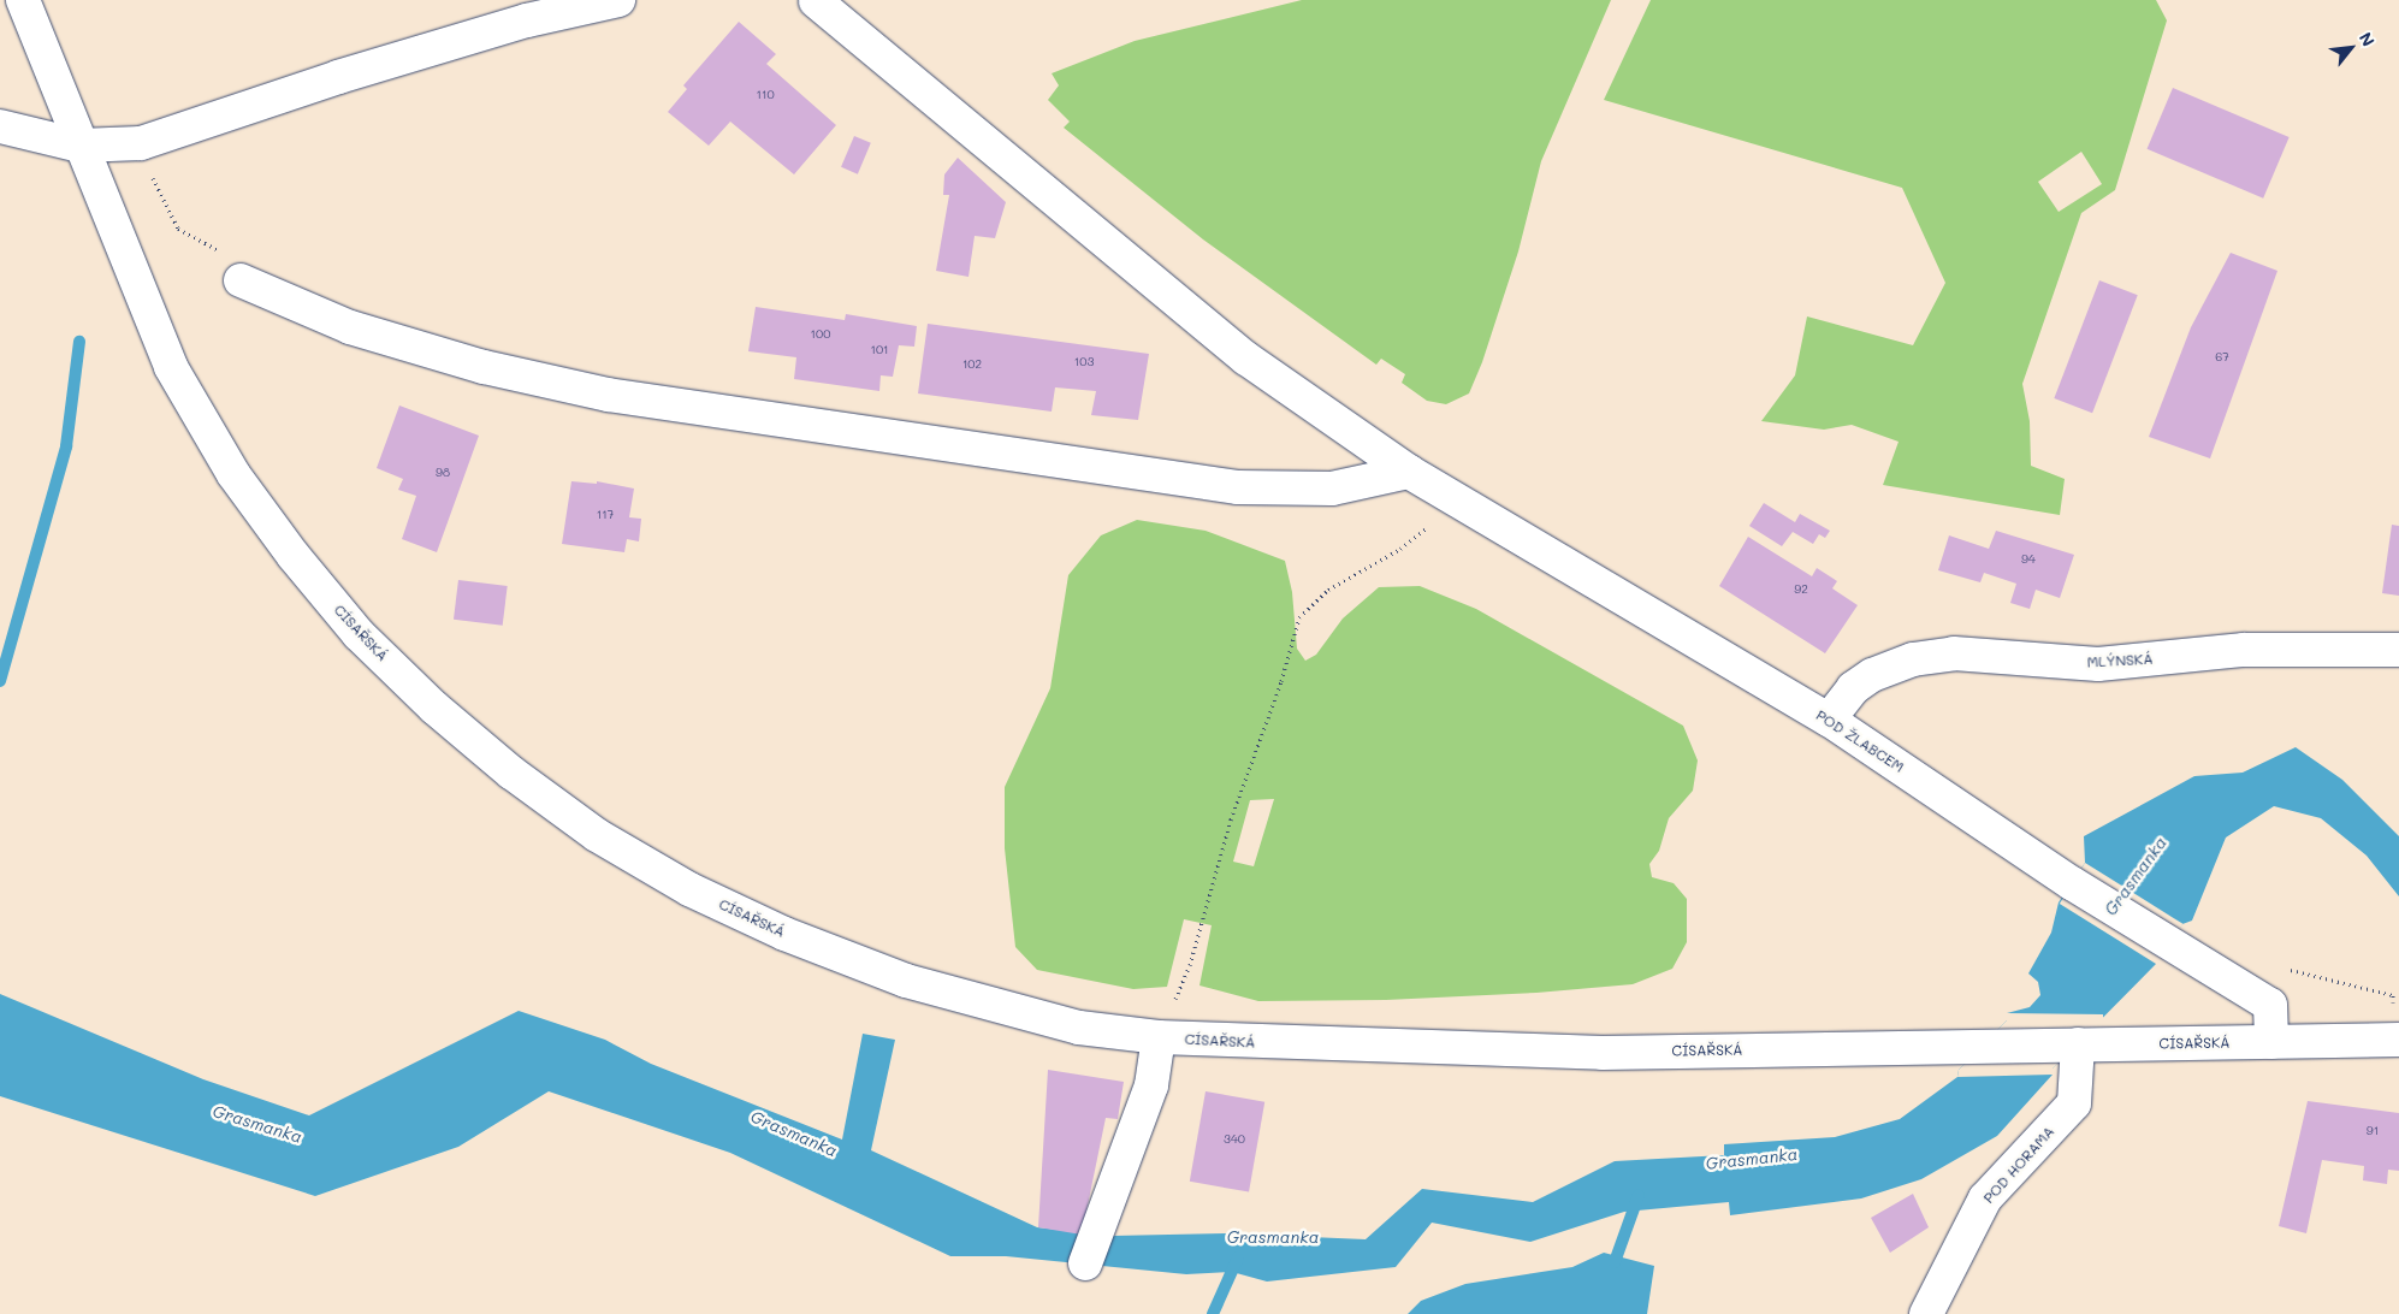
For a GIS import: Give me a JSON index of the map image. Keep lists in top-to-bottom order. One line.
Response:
{"streets":{"main road":["CÍSAŘSKÁ","MLÝNSKÁ","POD ŽLABCEM","POD HORAMA"]},"crossings":[["CÍSAŘSKÁ","POD ŽLABCEM"],["CÍSAŘSKÁ","POD HORAMA"],["MLÝNSKÁ","POD ŽLABCEM"]],"water":["Grasmanka"],"house_numbers":["110","100","101","67","103","102","98","117","94","92","91","340"],"north":"top right"}
